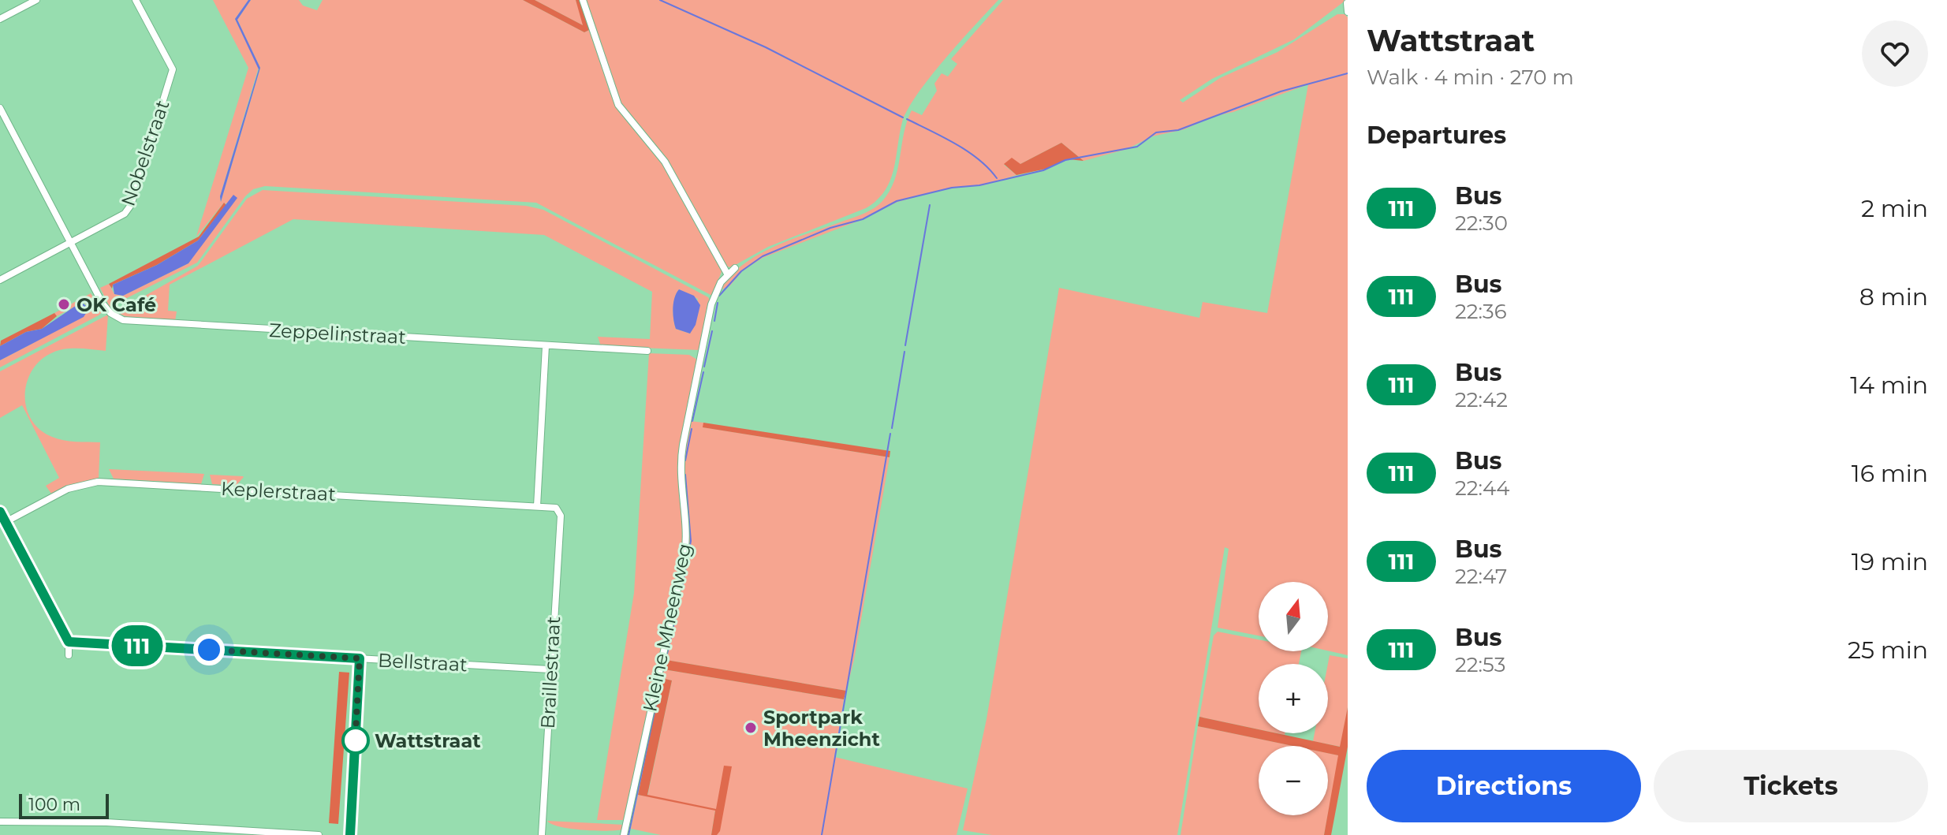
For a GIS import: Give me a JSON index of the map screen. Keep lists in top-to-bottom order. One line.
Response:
{"streets":{"street":["Nobelstraat","Zeppelinstraat","Keplerstraat","Kleine Mheenweg","Bellstraat","Braillestraat"]},"crossings":[["Nobelstraat","Zeppelinstraat"],["Keplerstraat","Braillestraat"],["Bellstraat","Braillestraat"]],"places":["OK Café","Sportpark Mheenzicht","Wattstraat"],"lines":["bus line 111"],"scale_bar":"100 m","north":"top","page":{"on_map":"111","heading":[["Wattstraat","Walk · 4 min · 270 m"],"Departures"],"list":[{"mark":"111","name":"Bus","note":"22:30","value":"2 min"},{"mark":"111","name":"Bus","note":"22:36","value":"8 min"},{"mark":"111","name":"Bus","note":"22:42","value":"14 min"},{"mark":"111","name":"Bus","note":"22:44","value":"16 min"},{"mark":"111","name":"Bus","note":"22:47","value":"19 min"},{"mark":"111","name":"Bus","note":"22:53","value":"25 min"}],"map_buttons":["+","−"],"buttons":["Directions","Tickets"],"scale":"100 m"}}
